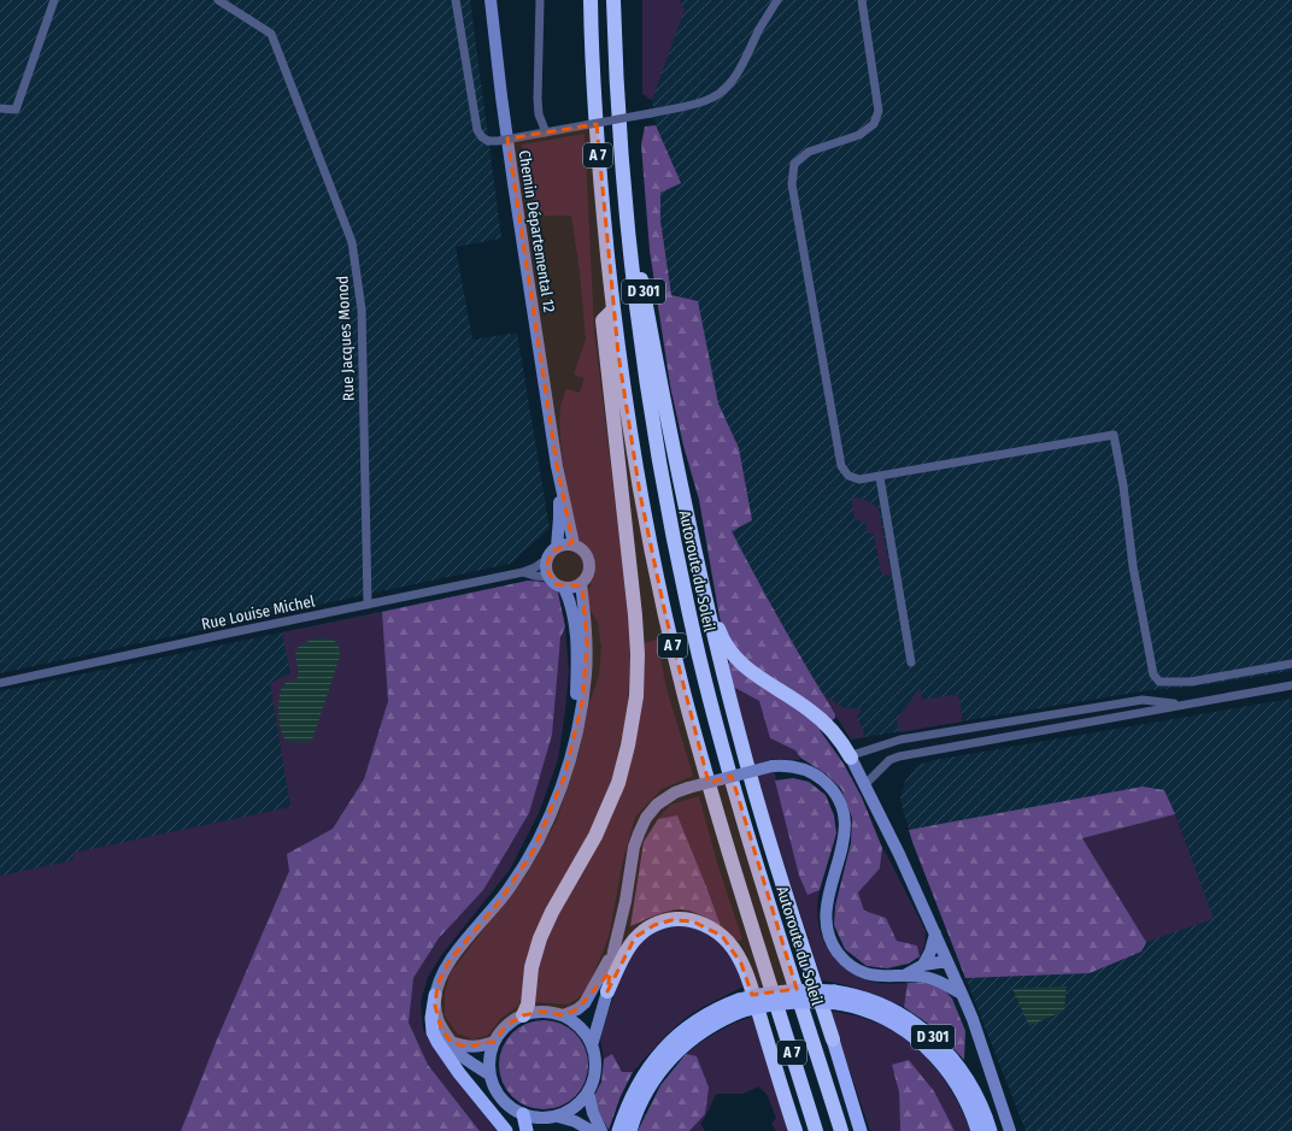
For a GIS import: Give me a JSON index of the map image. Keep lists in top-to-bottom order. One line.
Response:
{"streets":{"highway":["A 7","D 301","Autoroute du Soleil"],"main road":["Chemin Départemental 12"],"street":["Rue Jacques Monod","Rue Louise Michel"]},"crossings":[["D 301","Autoroute du Soleil"],["Rue Jacques Monod","Rue Louise Michel"]]}
